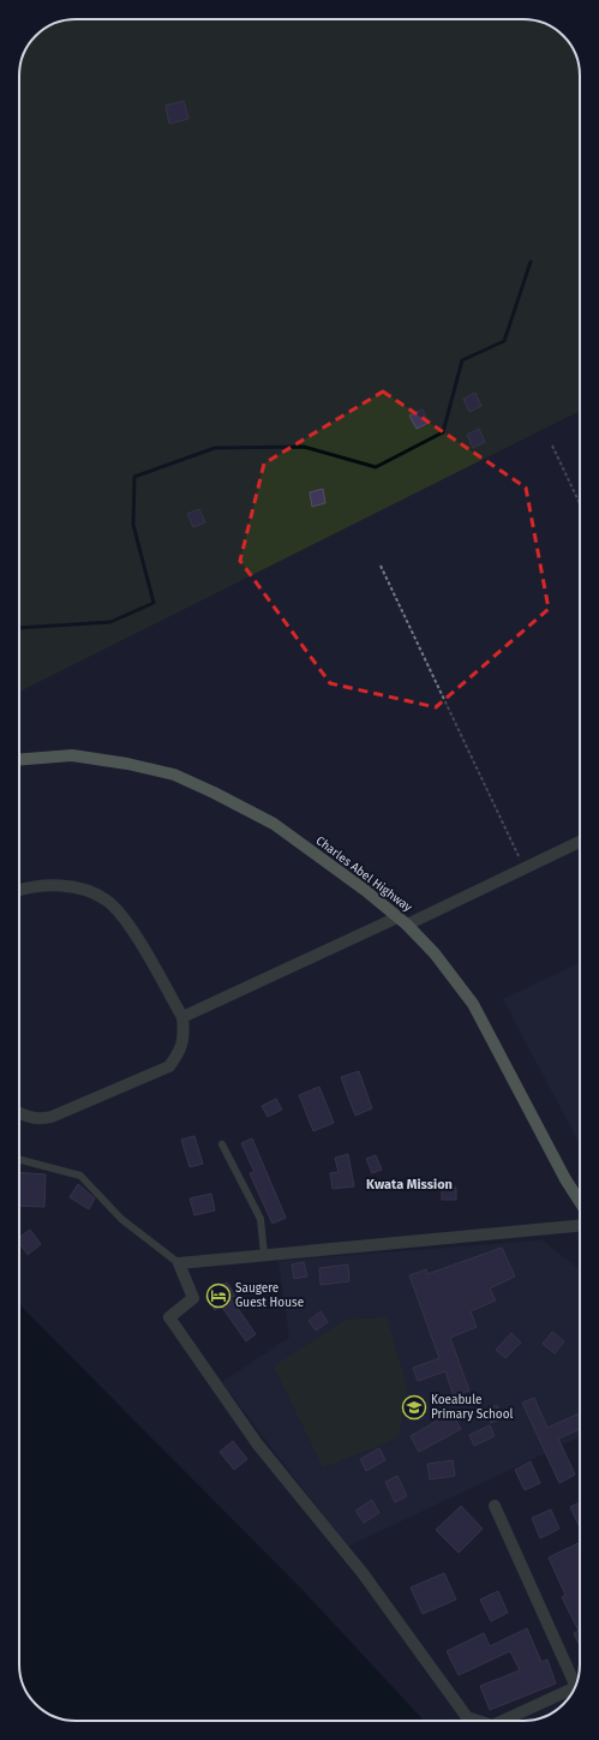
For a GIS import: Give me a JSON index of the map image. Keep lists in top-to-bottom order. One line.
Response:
{"streets":{"main road":["Charles Abel Highway"]},"districts":["Kwata Mission"],"places":{"hotel":["Saugere Guest House"],"school or university":["Koeabule Primary School"]}}
